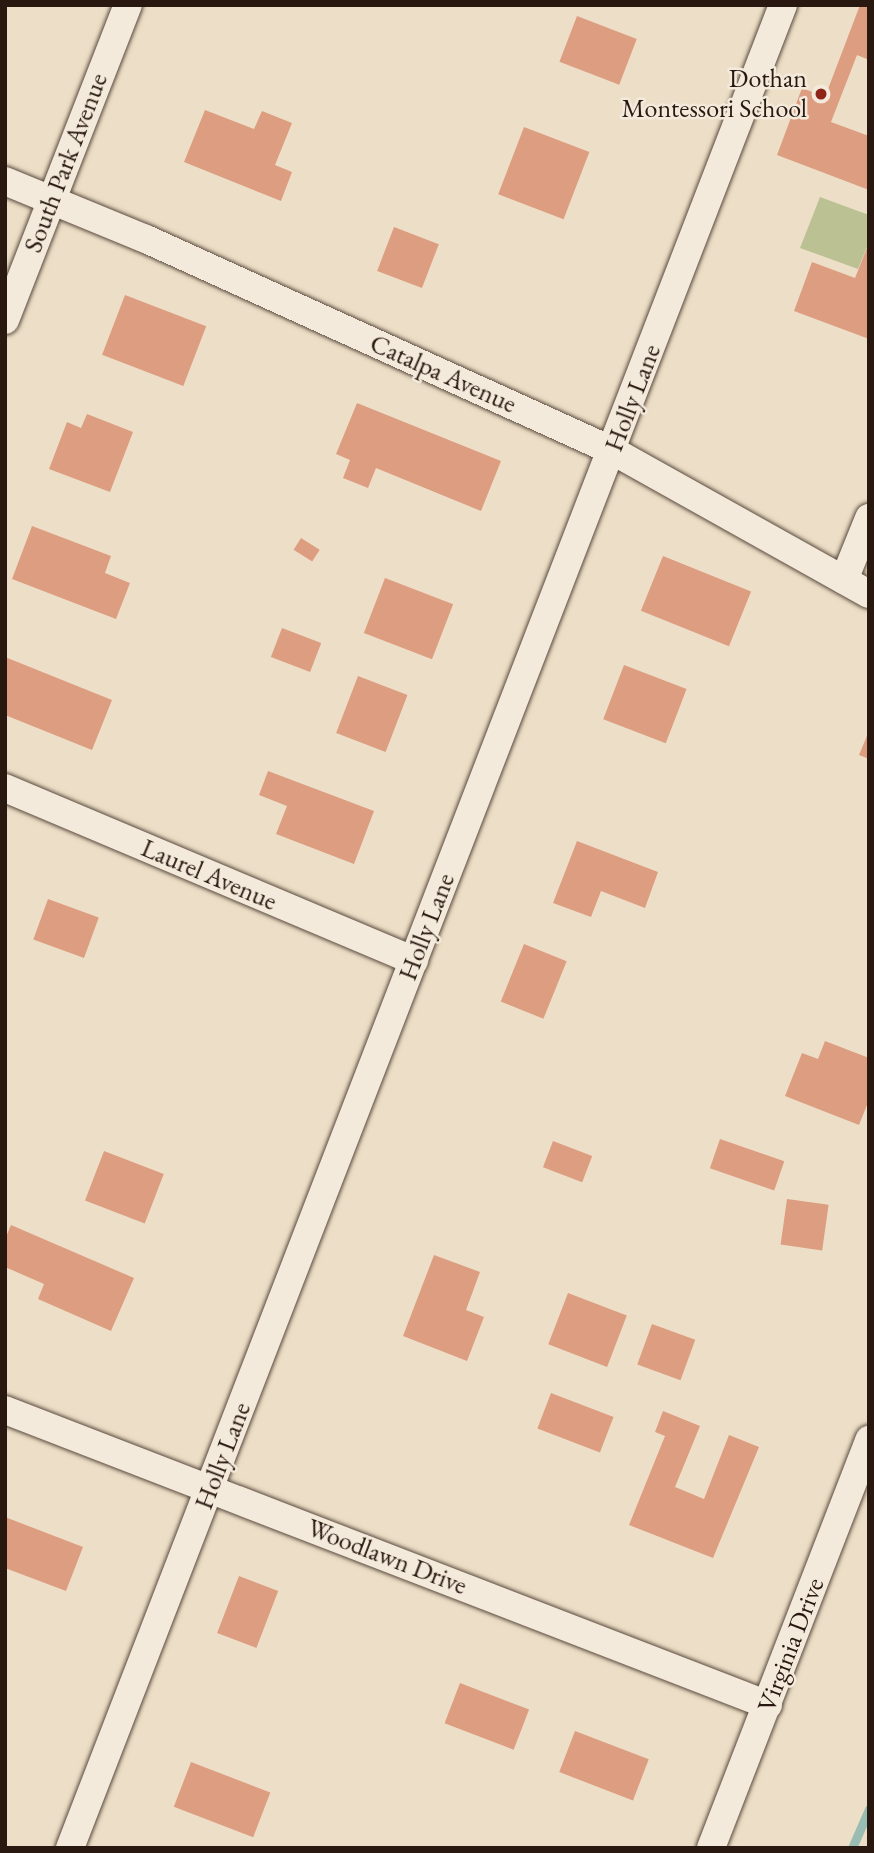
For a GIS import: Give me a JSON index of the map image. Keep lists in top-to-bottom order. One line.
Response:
{"streets":{"street":["South Park Avenue","Catalpa Avenue","Holly Lane","Laurel Avenue","Woodlawn Drive","Virginia Drive"]},"crossings":[["South Park Avenue","Catalpa Avenue"],["Catalpa Avenue","Holly Lane"],["Holly Lane","Laurel Avenue"],["Holly Lane","Woodlawn Drive"],["Woodlawn Drive","Virginia Drive"]],"places":["Dothan Montessori School"]}
